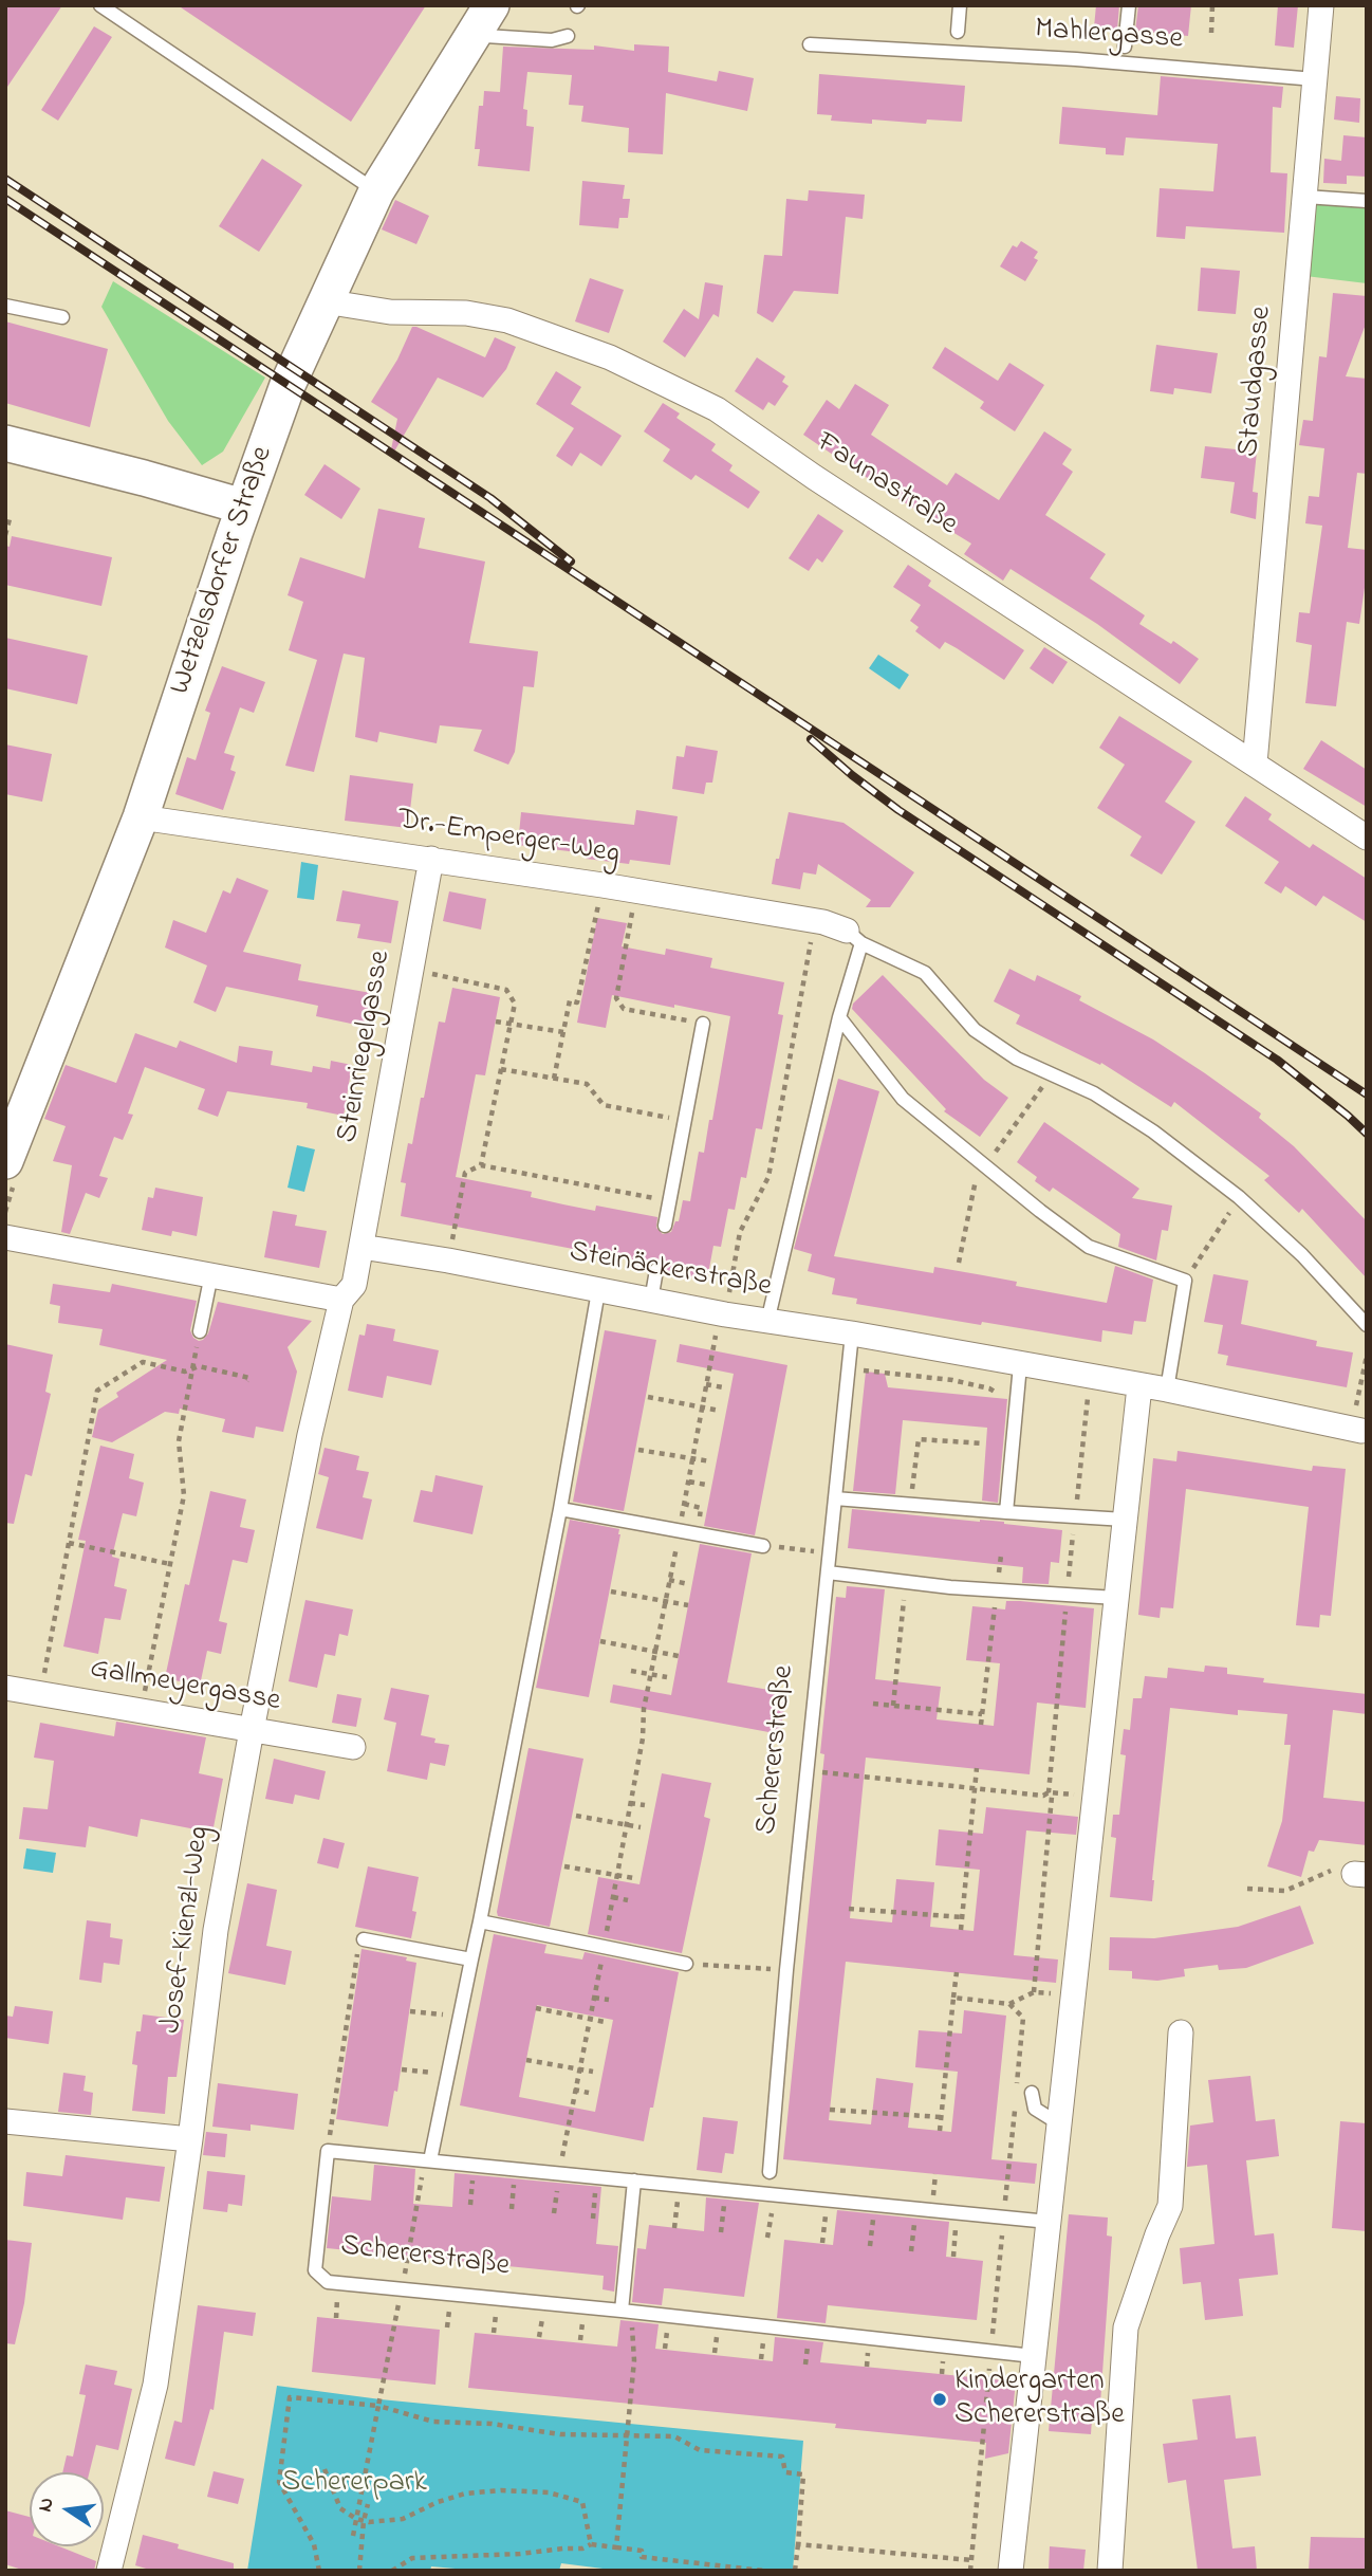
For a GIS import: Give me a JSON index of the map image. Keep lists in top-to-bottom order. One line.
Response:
{"streets":{"main road":["Wetzelsdorfer Straße"],"street":["Staudgasse","Faunastraße","Dr.-Emperger-Weg","Steinriegelgasse","Steinäckerstraße","Gallmeyergasse","Josef-Kienzl-Weg"],"lane":["Mahlergasse","Schererstraße"]},"crossings":[["Mahlergasse","Staudgasse"],["Staudgasse","Faunastraße"],["Faunastraße","Wetzelsdorfer Straße"],["Wetzelsdorfer Straße","Dr.-Emperger-Weg"],["Dr.-Emperger-Weg","Steinriegelgasse"],["Steinriegelgasse","Steinäckerstraße"],["Steinäckerstraße","Schererstraße"],["Gallmeyergasse","Josef-Kienzl-Weg"]],"parks":["Schererpark"],"places":["Kindergarten Schererstraße"],"north":"left"}
